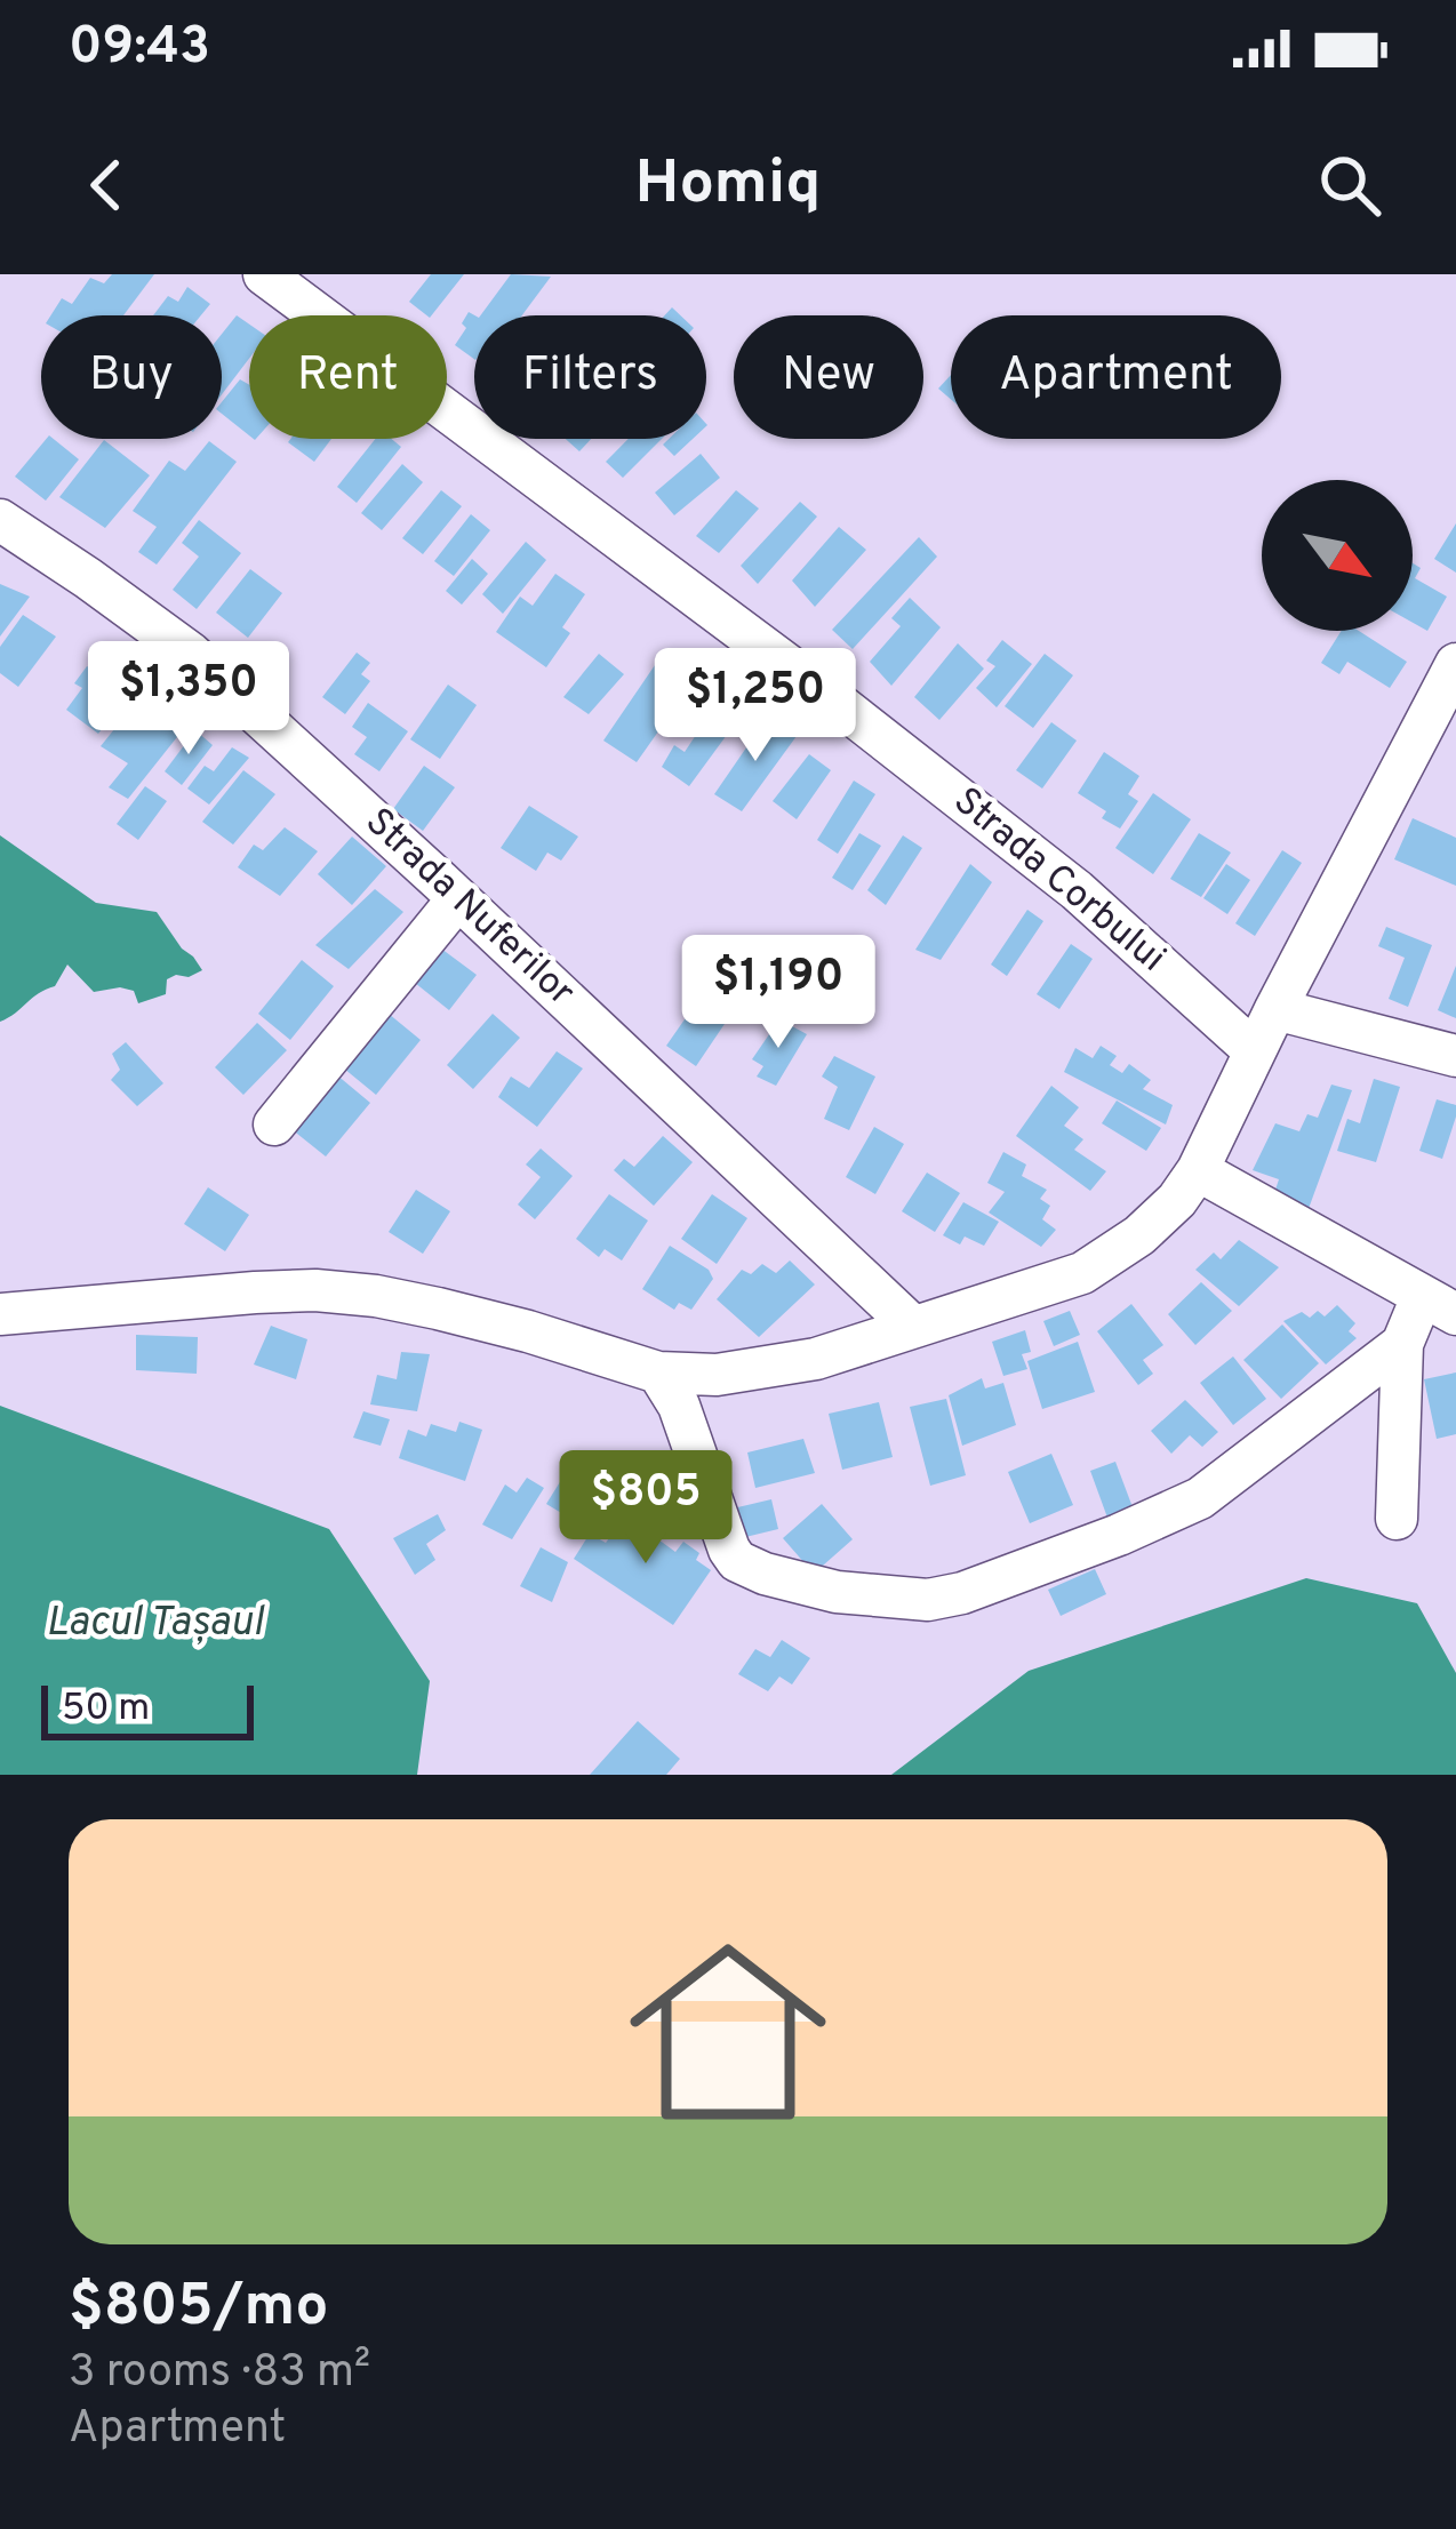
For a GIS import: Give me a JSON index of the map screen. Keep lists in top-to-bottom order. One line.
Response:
{"streets":{"street":["Strada Corbului","Strada Nuferilor"]},"water":["Lacul Tașaul"],"scale_bar":"50 m","north":"bottom right","page":{"status":"09:43","header":"Homiq","chip":["Buy","Rent","Filters","New","Apartment"],"price":["$1,350","$1,250","$1,190","$805"],"scale":"50 m","list":[{"name":"$805/mo","note":"3 rooms · 83 m² · Apartment"}]}}
